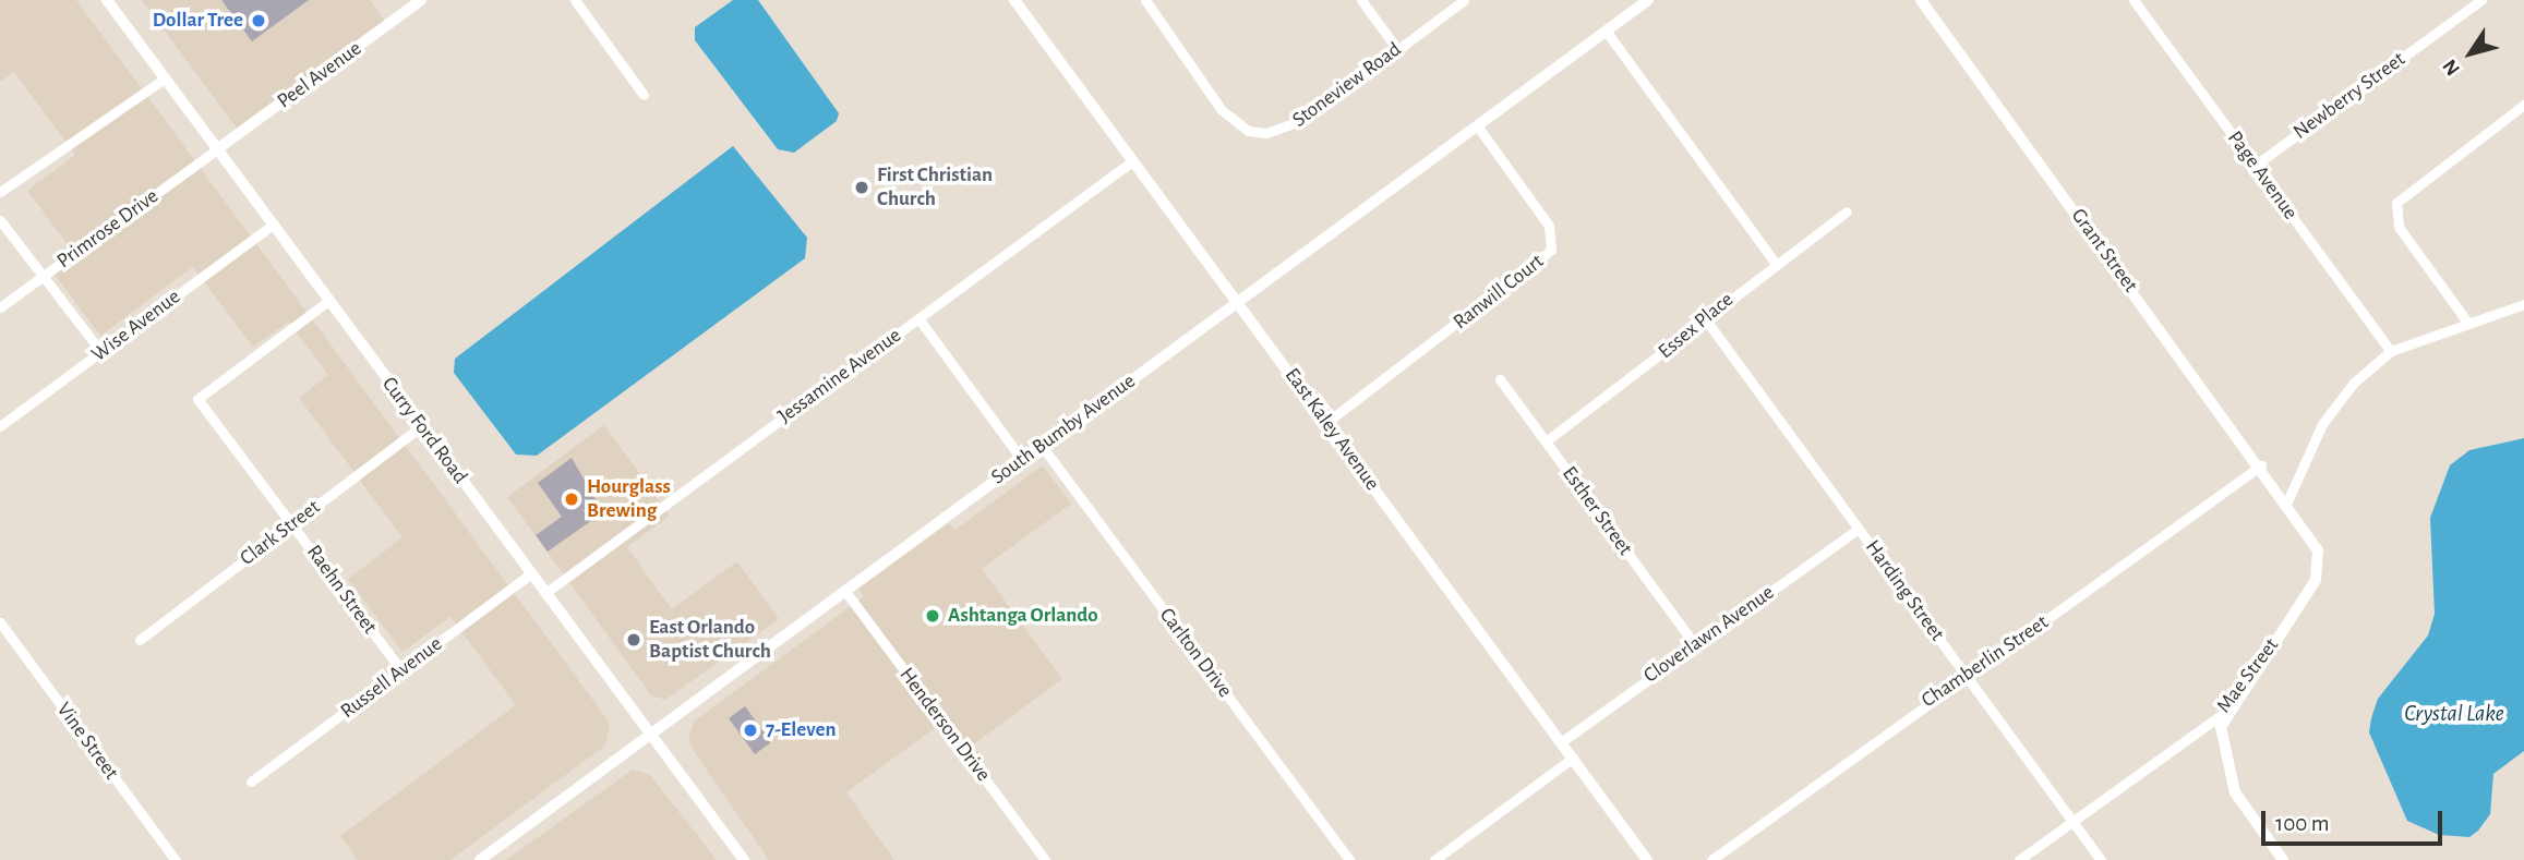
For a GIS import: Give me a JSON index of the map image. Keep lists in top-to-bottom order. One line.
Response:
{"streets":{"street":["Peel Avenue","Stoneview Road","Newberry Street","Page Avenue","Primrose Drive","Grant Street","Ranwill Court","Wise Avenue","Essex Place","Jessamine Avenue","South Bumby Avenue","East Kaley Avenue","Curry Ford Road","Esther Street","Clark Street","Raehn Street","Harding Street","Cloverlawn Avenue","Carlton Drive","Chamberlin Street","Mae Street","Russell Avenue","Henderson Drive","Vine Street"]},"crossings":[["Peel Avenue","Primrose Drive"],["Peel Avenue","Curry Ford Road"],["Newberry Street","Page Avenue"],["Primrose Drive","Curry Ford Road"],["Grant Street","Chamberlin Street"],["Grant Street","Mae Street"],["Ranwill Court","South Bumby Avenue"],["Ranwill Court","East Kaley Avenue"],["Wise Avenue","Curry Ford Road"],["Essex Place","Esther Street"],["Essex Place","Harding Street"],["Jessamine Avenue","East Kaley Avenue"],["Jessamine Avenue","Curry Ford Road"],["South Bumby Avenue","East Kaley Avenue"],["South Bumby Avenue","Curry Ford Road"],["South Bumby Avenue","Carlton Drive"],["South Bumby Avenue","Henderson Drive"],["East Kaley Avenue","Cloverlawn Avenue"],["Curry Ford Road","Clark Street"],["Curry Ford Road","Raehn Street"],["Curry Ford Road","Russell Avenue"],["Esther Street","Cloverlawn Avenue"],["Clark Street","Raehn Street"],["Raehn Street","Russell Avenue"],["Harding Street","Cloverlawn Avenue"],["Harding Street","Chamberlin Street"],["Harding Street","Mae Street"]],"water":["Crystal Lake"],"places":["Dollar Tree","First Christian Church","Hourglass Brewing","Ashtanga Orlando","East Orlando Baptist Church","7-Eleven"],"scale_bar":"100 m","north":"bottom left"}
